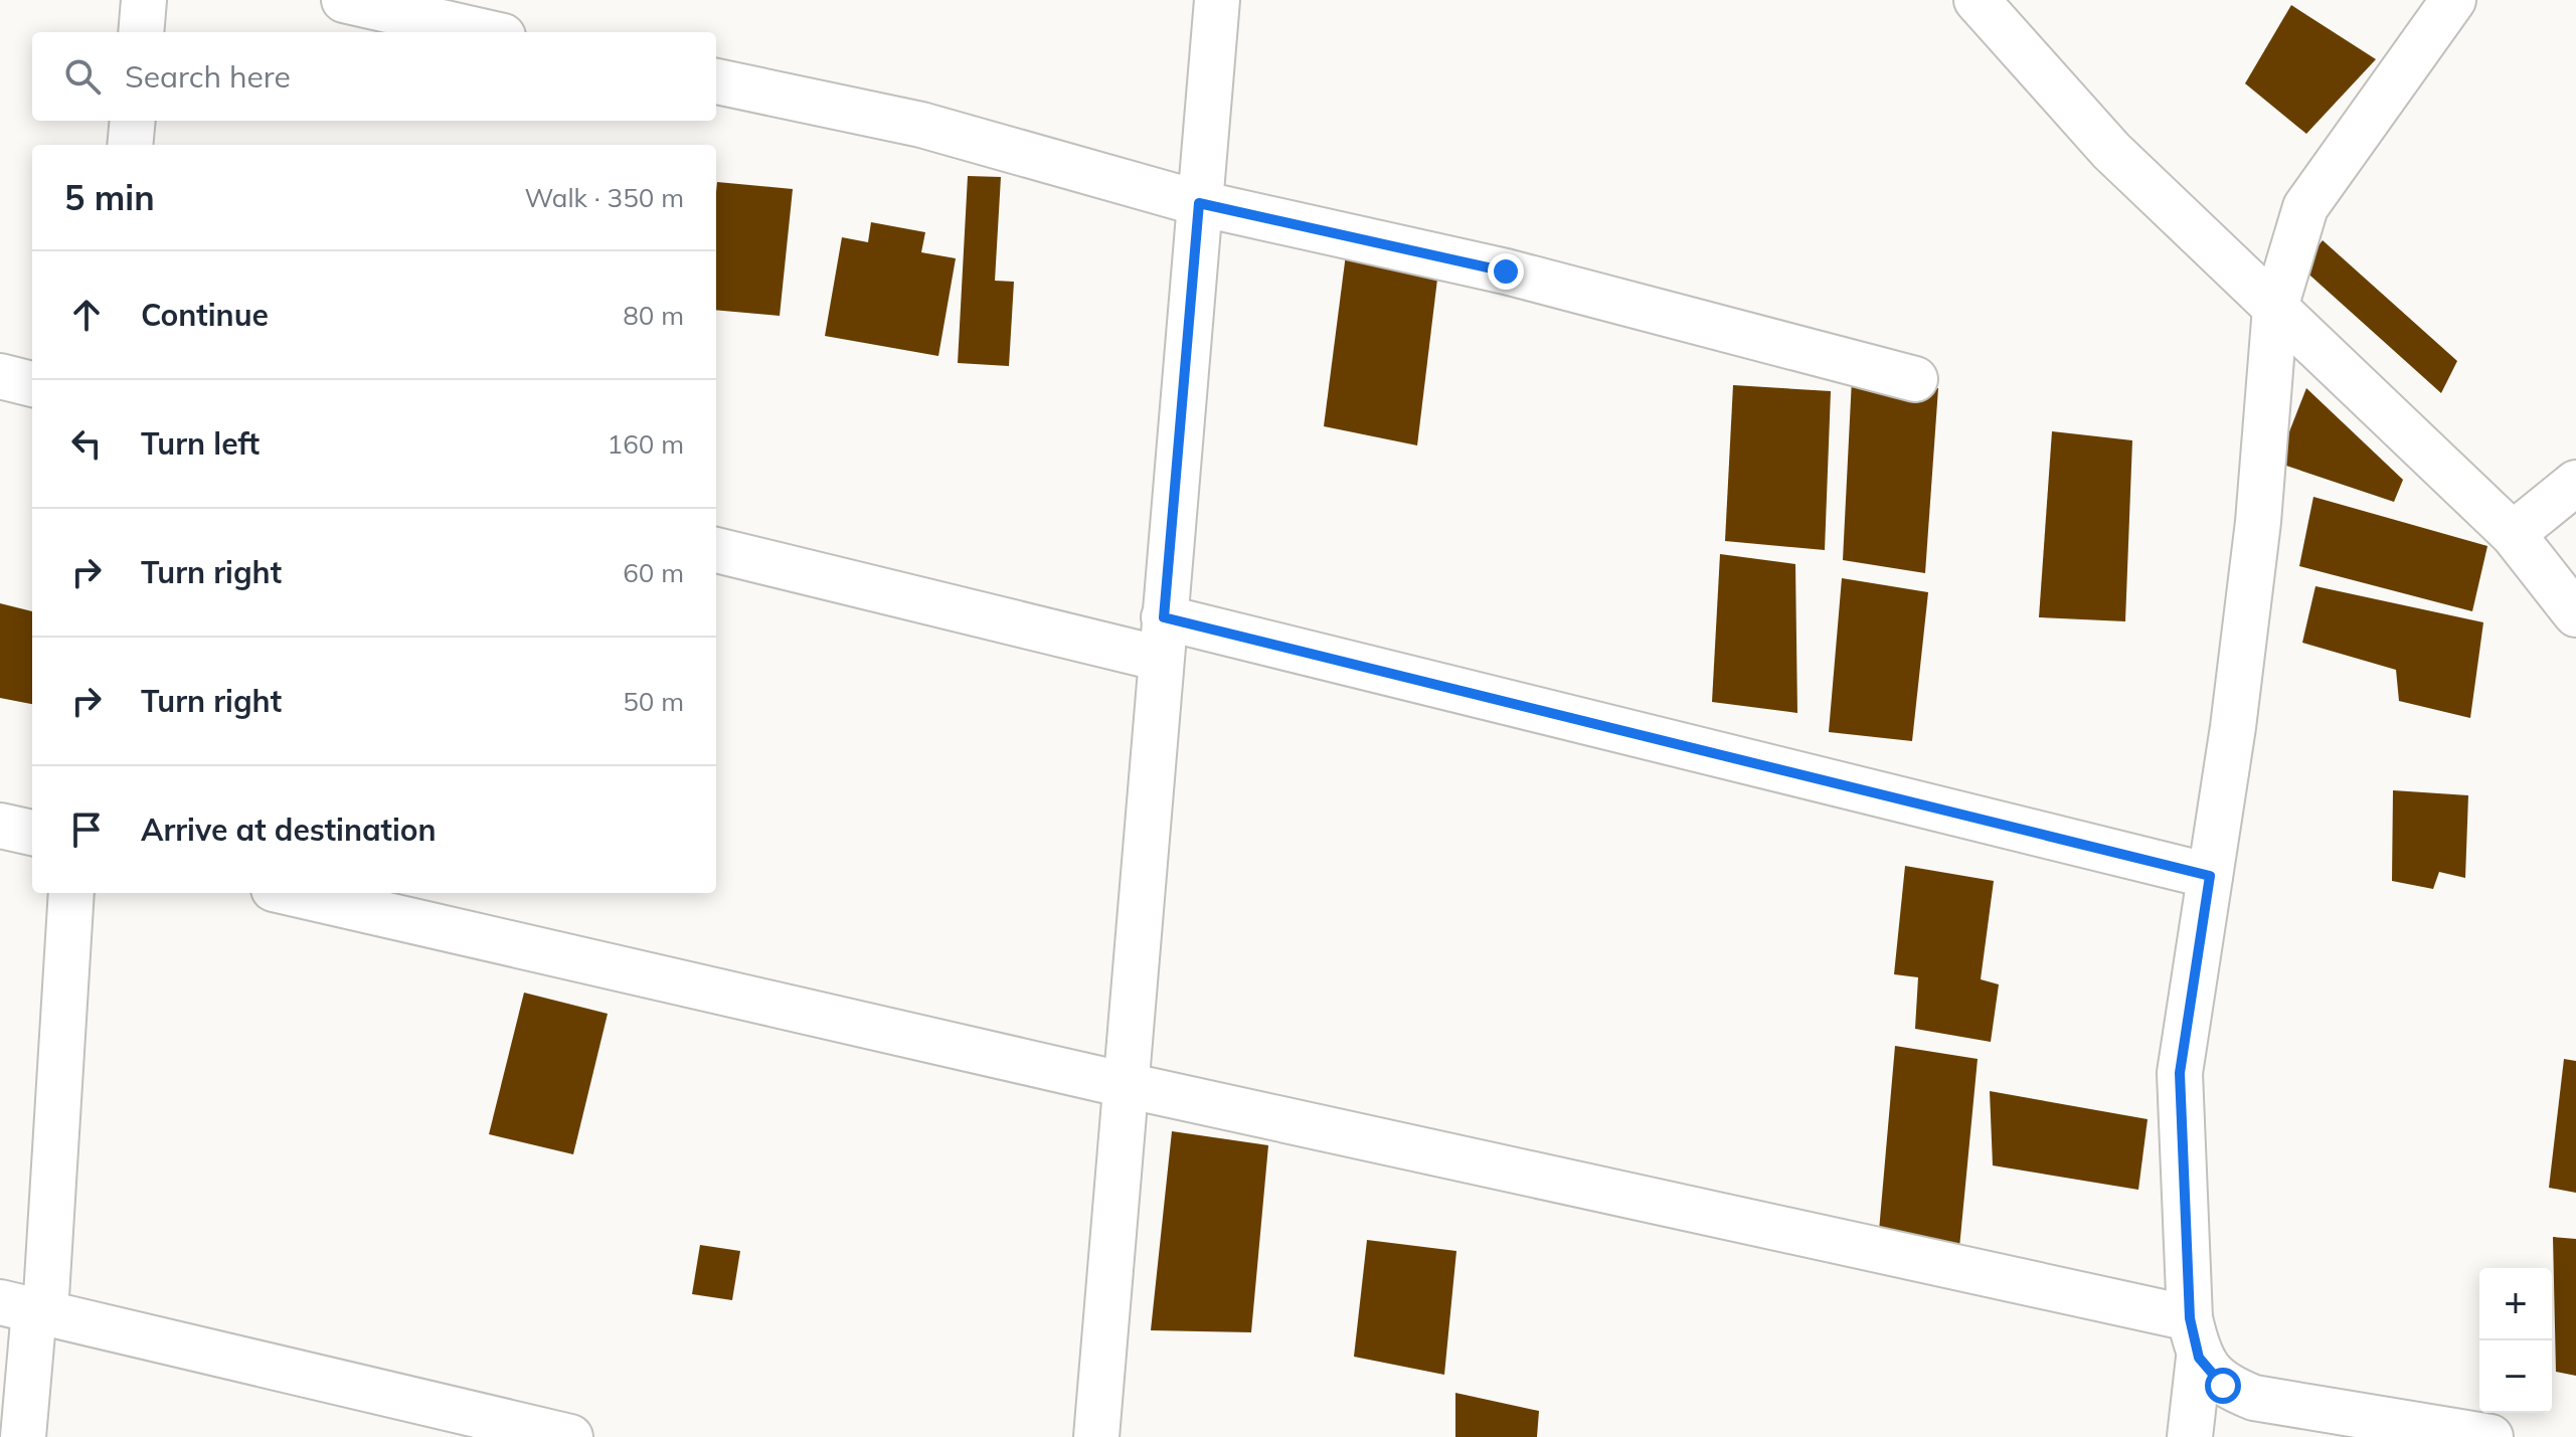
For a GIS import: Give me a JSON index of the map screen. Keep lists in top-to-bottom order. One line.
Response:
{"page":{"search":"Search here","heading":["5 min","Walk · 350 m"],"list":[["Continue","80 m"],["Turn left","160 m"],["Turn right","60 m"],["Turn right","50 m"],"Arrive at destination"],"map_buttons":["+","−"]}}
